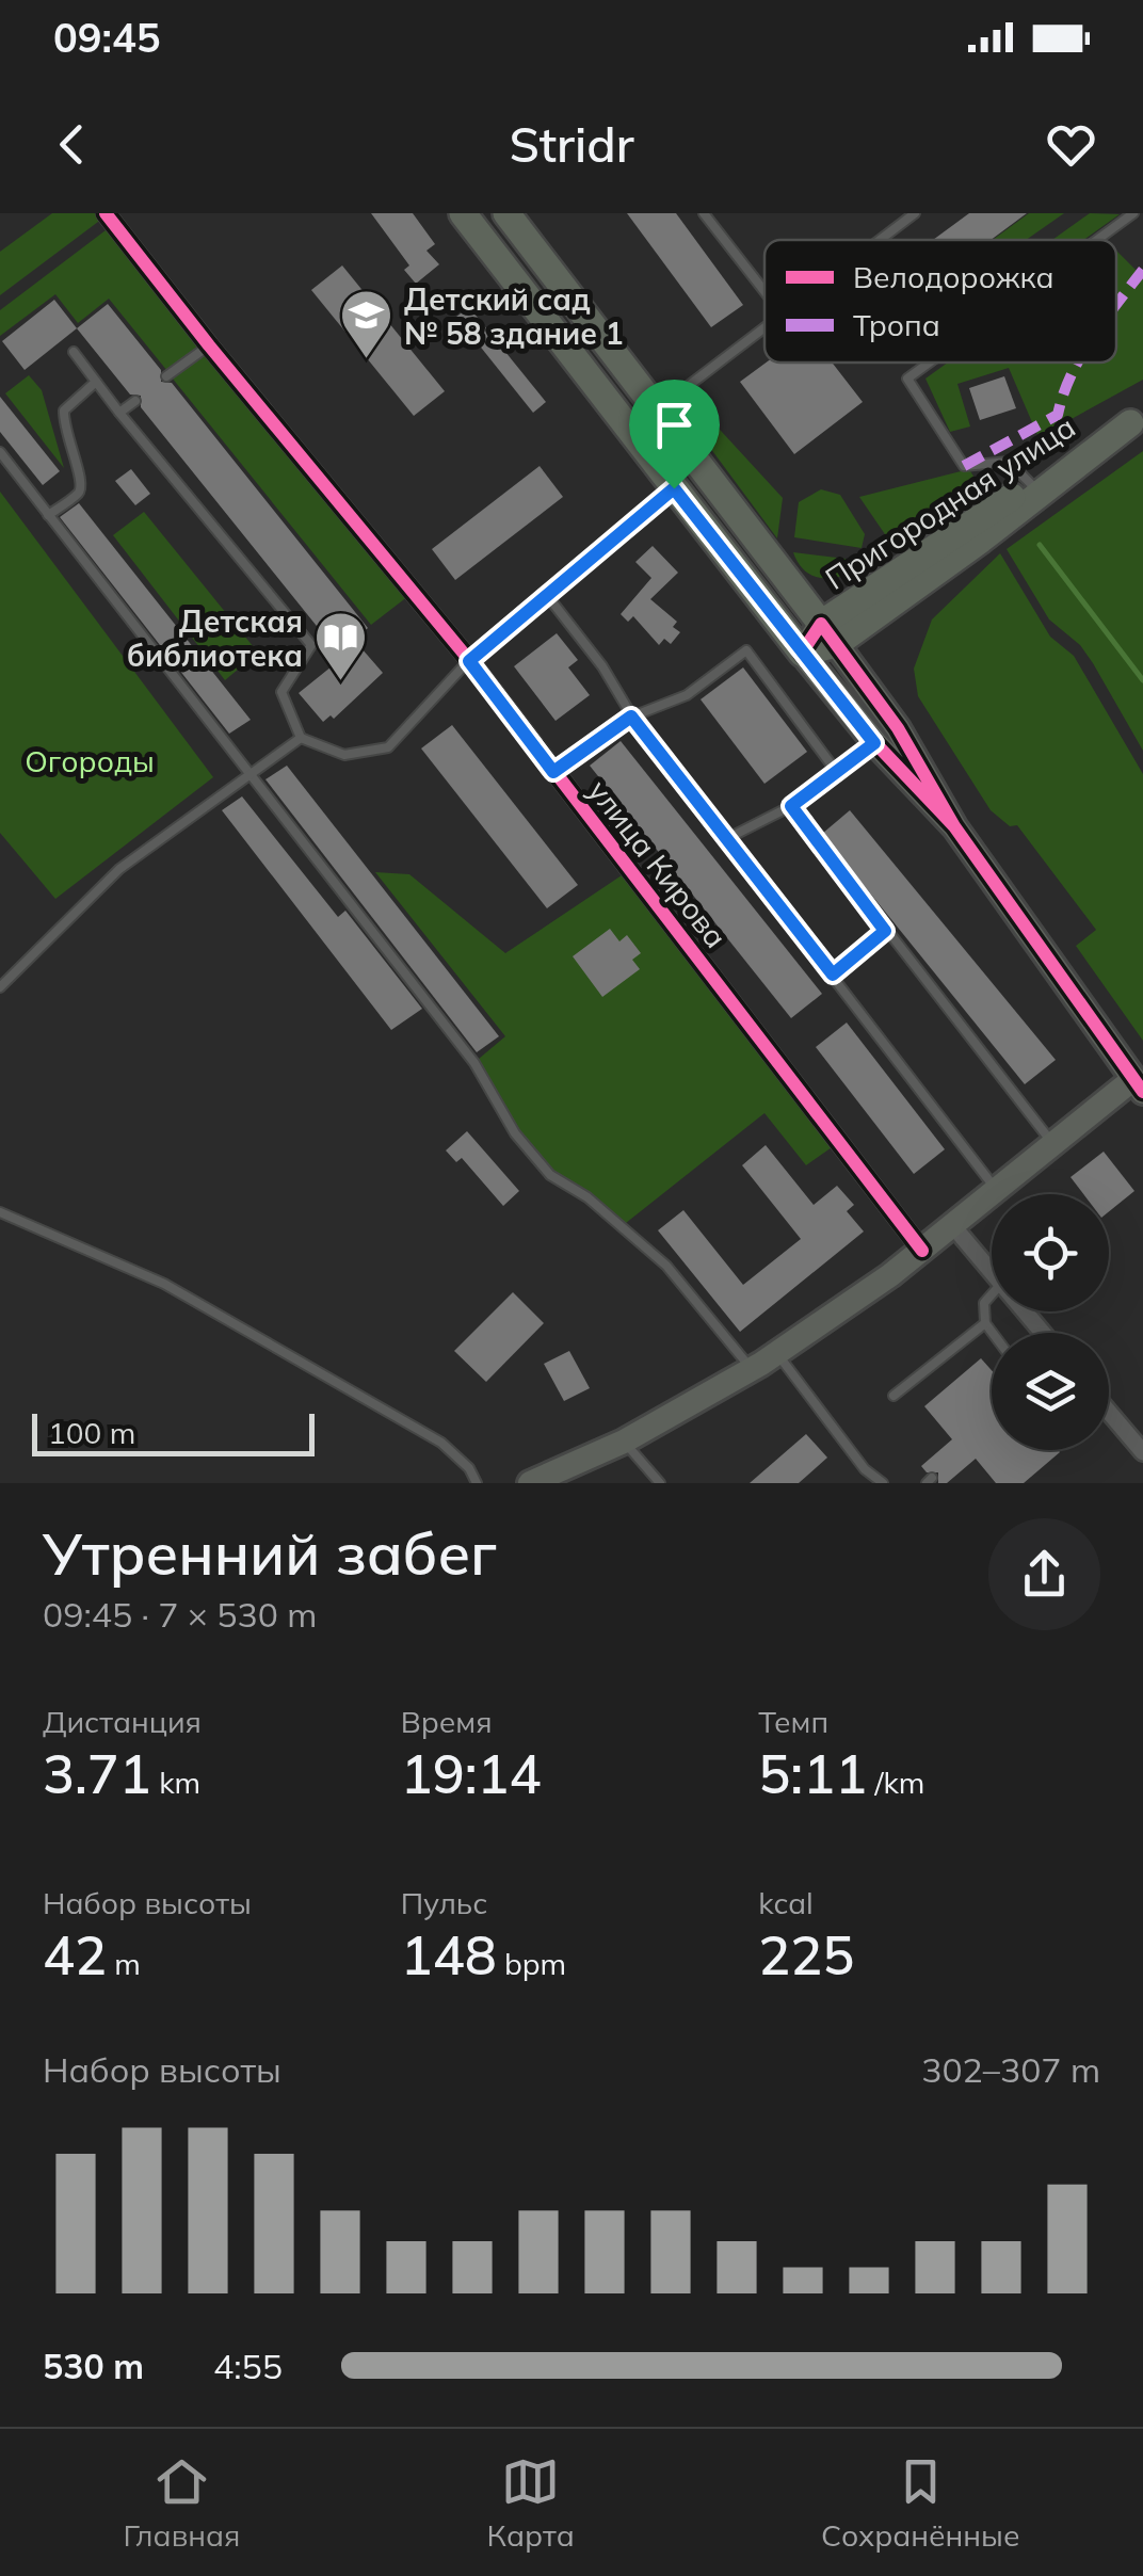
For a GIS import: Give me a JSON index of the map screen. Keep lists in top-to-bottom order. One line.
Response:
{"streets":{"main road":["Пригородная улица"],"street":["улица Кирова"]},"parks":["Огороды"],"places":{"school or university":["Детский сад № 58 здание 1"],"library":["Детская библиотека"]},"legend":["Велодорожка","Тропа"],"scale_bar":"100 m","page":{"status":"09:45","header":"Stridr","scale":"100 m","heading":["Утренний забег","09:45 · 7 × 530 m"],"stats":[["Дистанция","3.71 km"],["Время","19:14"],["Темп","5:11 /km"],["Набор высоты","42 m"],["Пульс","148 bpm"],["kcal","225"]],"chart":["Набор высоты","302–307 m"],"list":[{"name":"530 m","note":"4:55"}],"tabs":["Главная","Карта","Сохранённые"]}}
